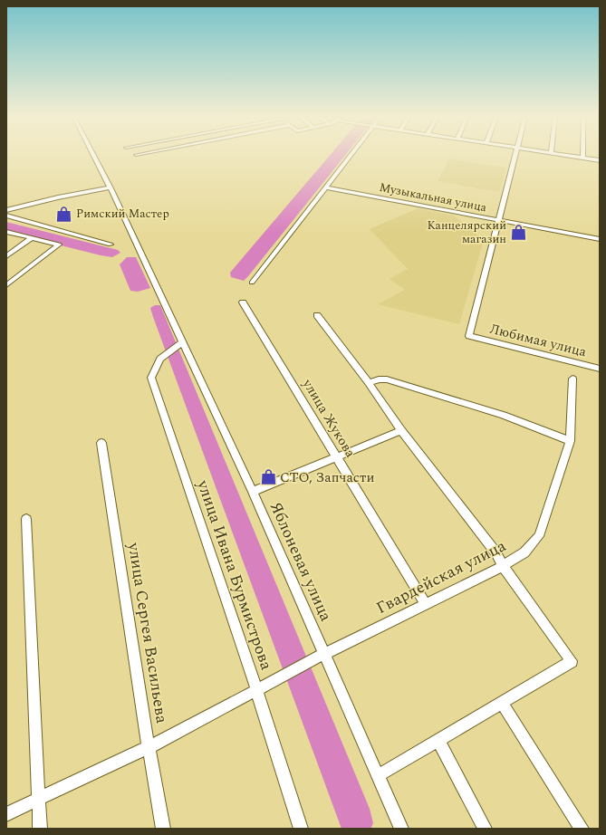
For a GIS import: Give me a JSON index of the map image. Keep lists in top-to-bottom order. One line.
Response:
{"streets":{"street":["Музыкальная улица","Любимая улица","улица Жукова","Яблоневая улица","улица Ивана Бурмистрова","Гвардейская улица","улица Сергея Васильева"]},"crossings":[["Музыкальная улица","Любимая улица"],["улица Жукова","Гвардейская улица"],["Яблоневая улица","улица Ивана Бурмистрова"],["Яблоневая улица","Гвардейская улица"],["улица Ивана Бурмистрова","Гвардейская улица"],["Гвардейская улица","улица Сергея Васильева"]],"places":{"shop":["Римский Мастер","Канцелярский магазин","СТО, Запчасти"]}}
